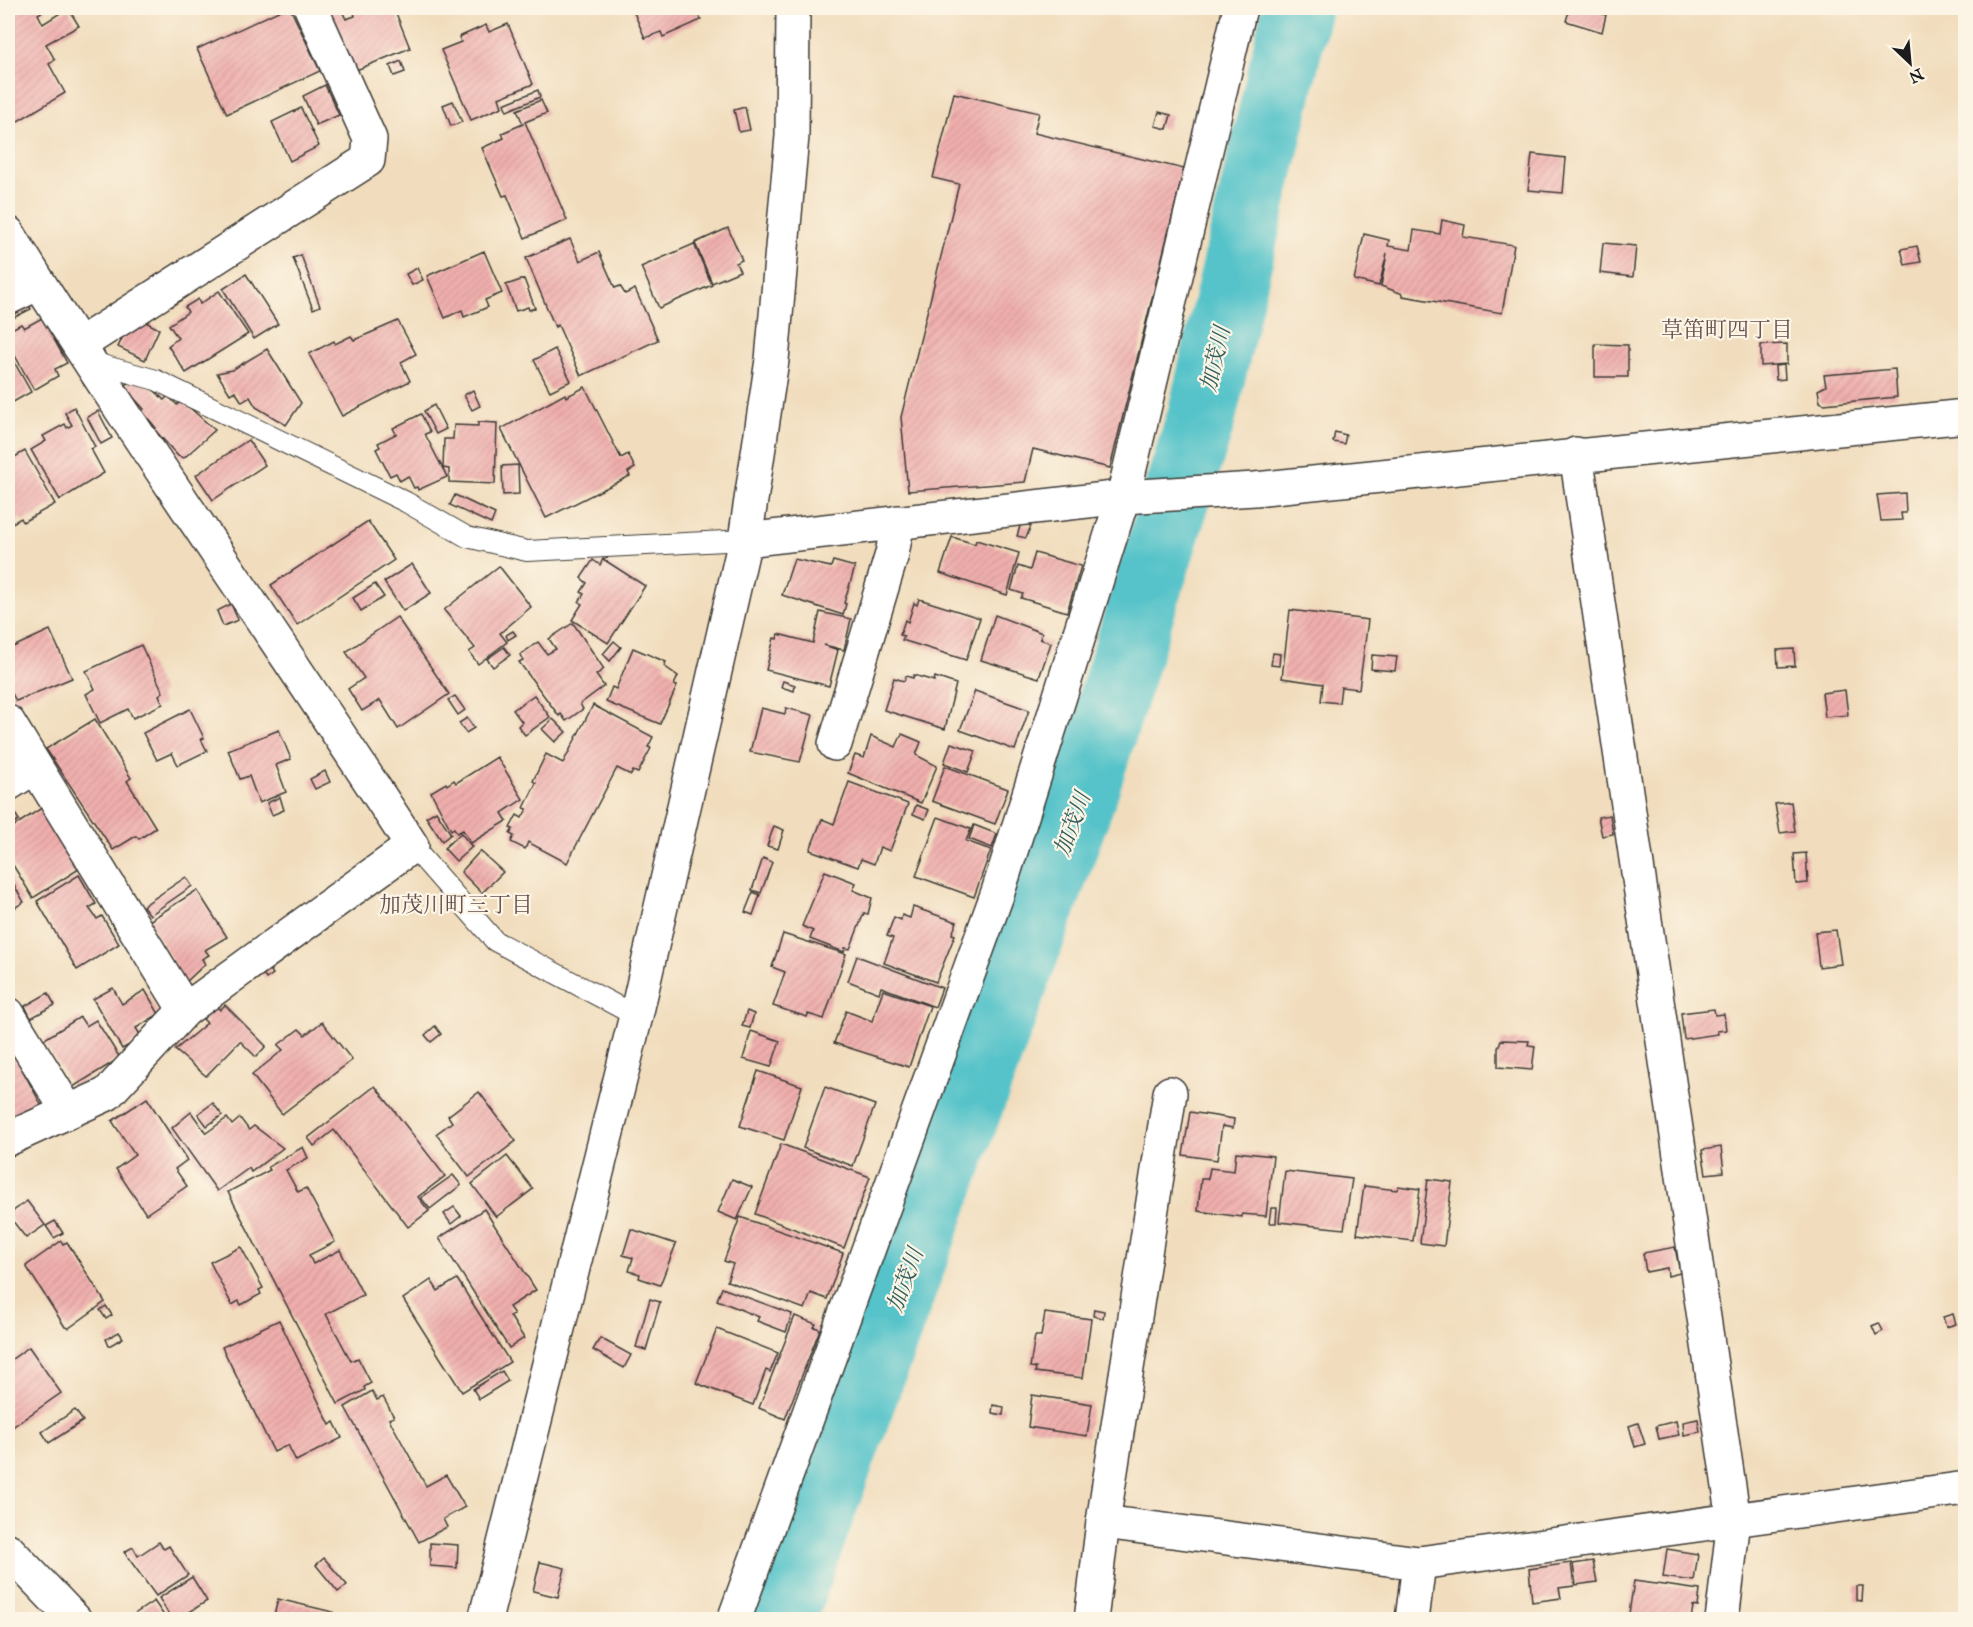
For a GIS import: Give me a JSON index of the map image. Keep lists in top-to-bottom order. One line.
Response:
{"districts":["草笛町四丁目","加茂川町三丁目"],"water":["加茂川"],"north":"bottom right"}
